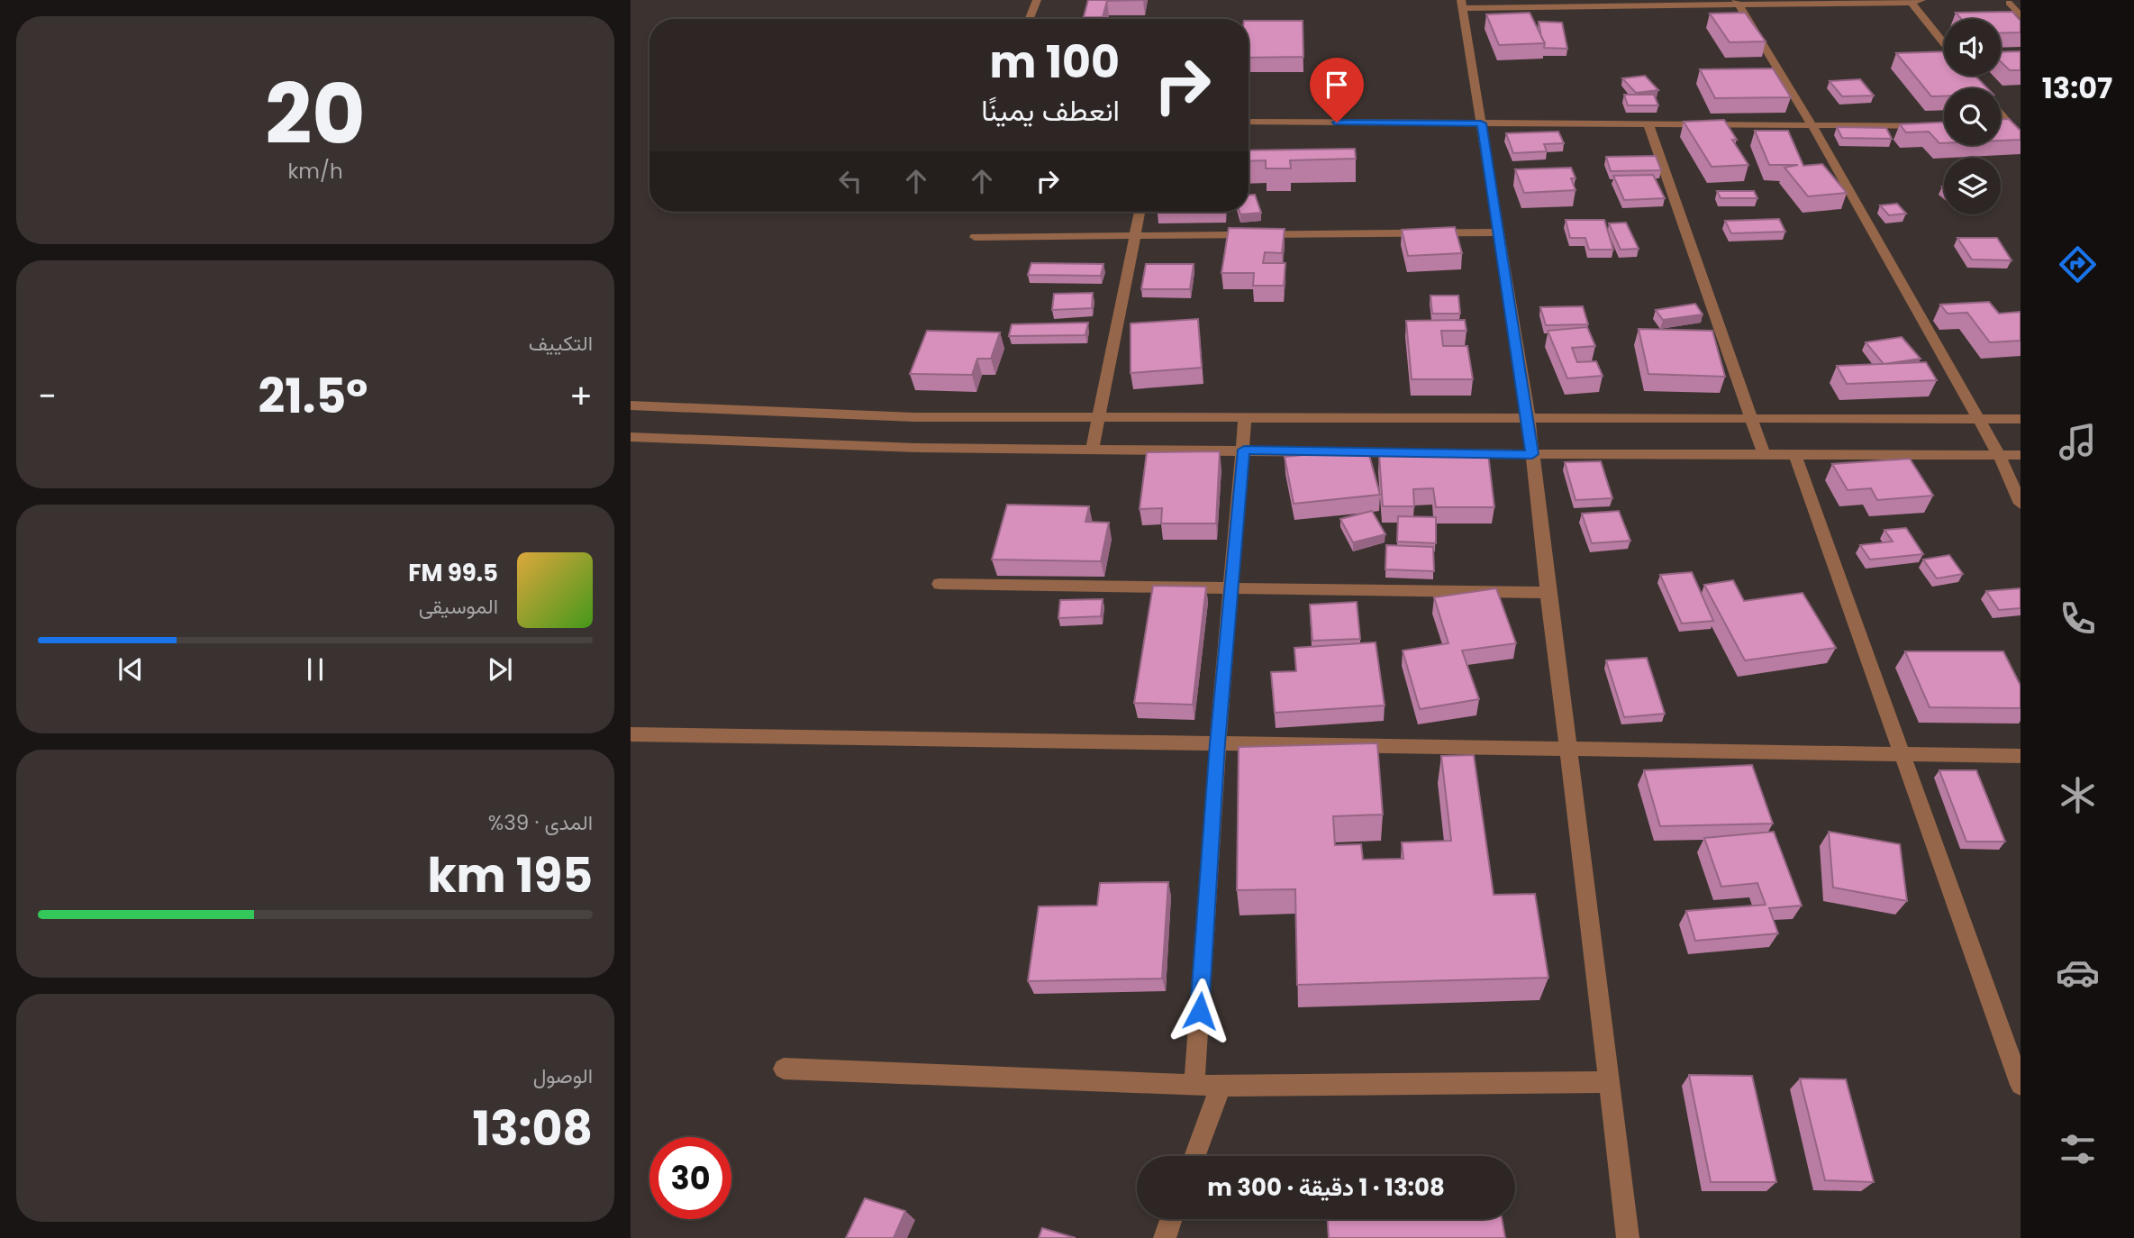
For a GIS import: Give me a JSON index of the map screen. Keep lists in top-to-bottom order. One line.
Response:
{"page":{"tabs":"13:07","tile":[["20","km/h"],"التكييف",["المدى · 39%","195 km"],["الوصول","13:08"]],"turn":["100 m","انعطف يمينًا"],"heat":["−","21.5°","+"],"song":["99.5 FM","الموسيقى"],"limit":"30","trip":"13:08 · 1 دقيقة · 300 m"}}
